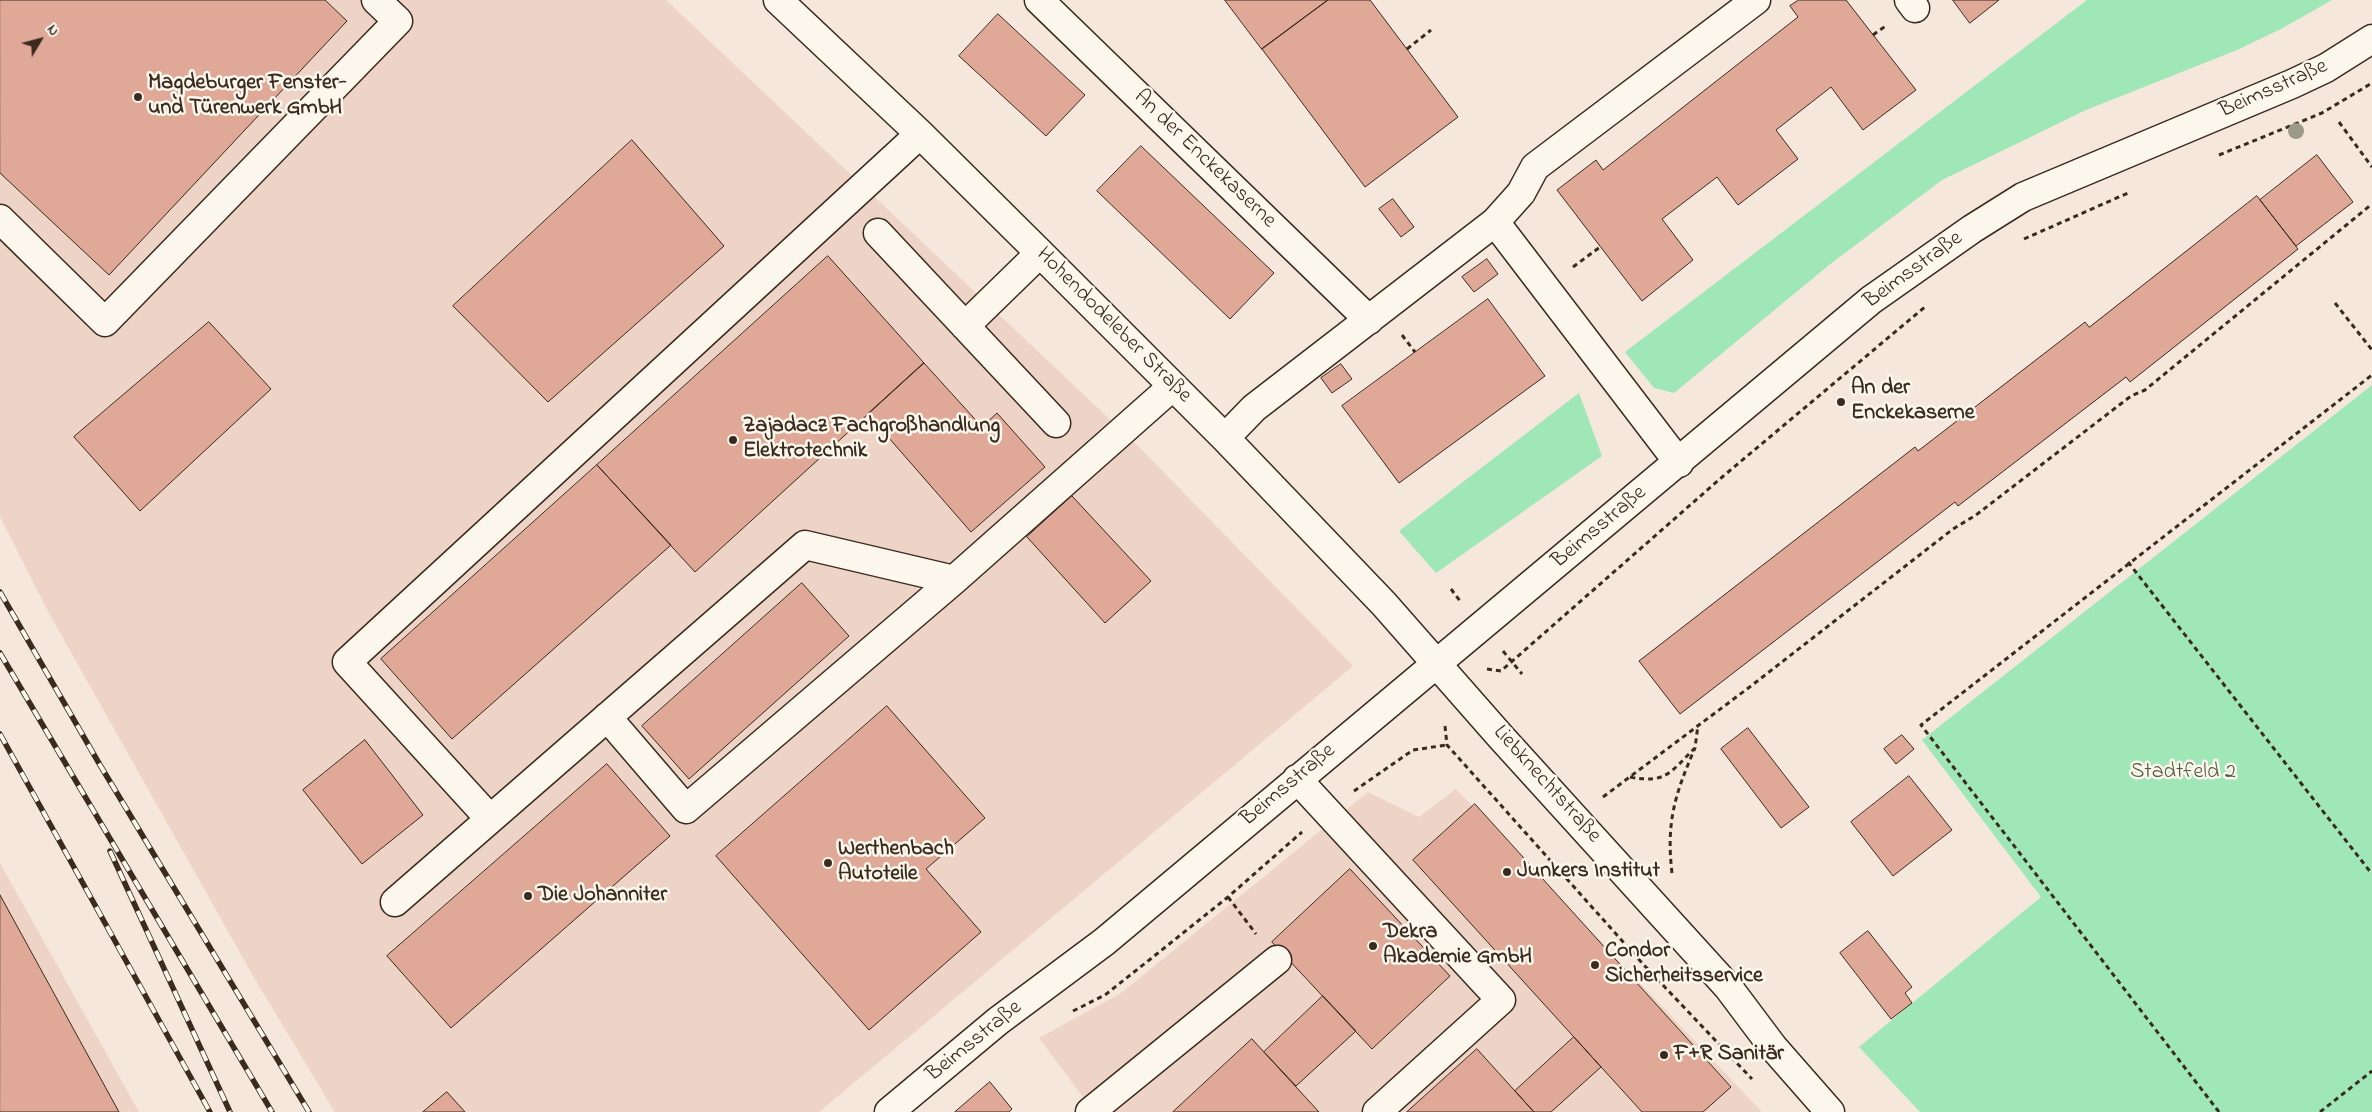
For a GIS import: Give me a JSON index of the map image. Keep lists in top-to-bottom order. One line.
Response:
{"streets":{"street":["Beimsstraße","An der Enckekaserne","Hohendodeleber Straße","Liebknechtstraße"]},"crossings":[["Beimsstraße","Hohendodeleber Straße"],["Beimsstraße","Liebknechtstraße"],["Hohendodeleber Straße","Liebknechtstraße"]],"parks":["Stadtfeld 2"],"places":["Magdeburger Fenster- und Türenwerk GmbH","An der Enckekaserne","Zajadacz Fachgroßhandlung Elektrotechnik","Werthenbach Autoteile","Junkers Institut","Die Johanniter","Dekra Akademie GmbH","Condor Sicherheitsservice","F+R Sanitär"],"north":"top right"}
